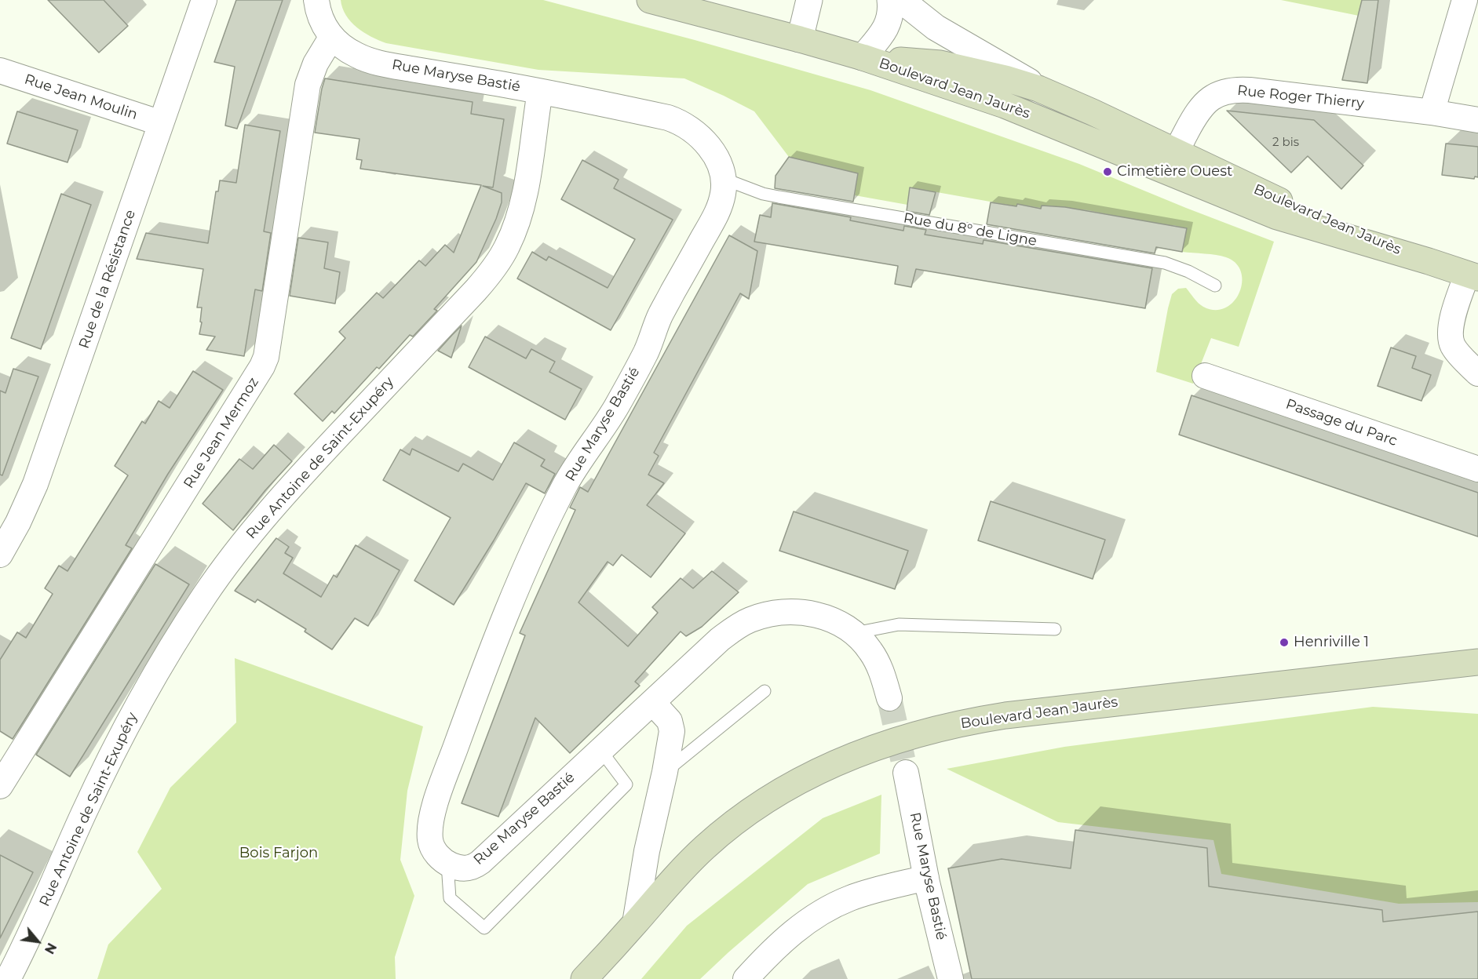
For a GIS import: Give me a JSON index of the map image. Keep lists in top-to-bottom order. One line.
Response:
{"streets":{"main road":["Boulevard Jean Jaurès"],"street":["Rue Maryse Bastié","Rue Jean Moulin","Rue Roger Thierry","Rue de la Résistance","Passage du Parc","Rue Jean Mermoz","Rue Antoine de Saint-Exupéry"],"lane":["Rue du 8° de Ligne"]},"crossings":[["Rue Maryse Bastié","Rue du 8° de Ligne"],["Rue Maryse Bastié","Rue Jean Mermoz"],["Rue Maryse Bastié","Rue Antoine de Saint-Exupéry"],["Boulevard Jean Jaurès","Rue Roger Thierry"],["Rue Jean Moulin","Rue de la Résistance"]],"parks":["Bois Farjon"],"places":["Cimetière Ouest","Henriville 1"],"house_numbers":["2 bis"],"north":"bottom right"}
